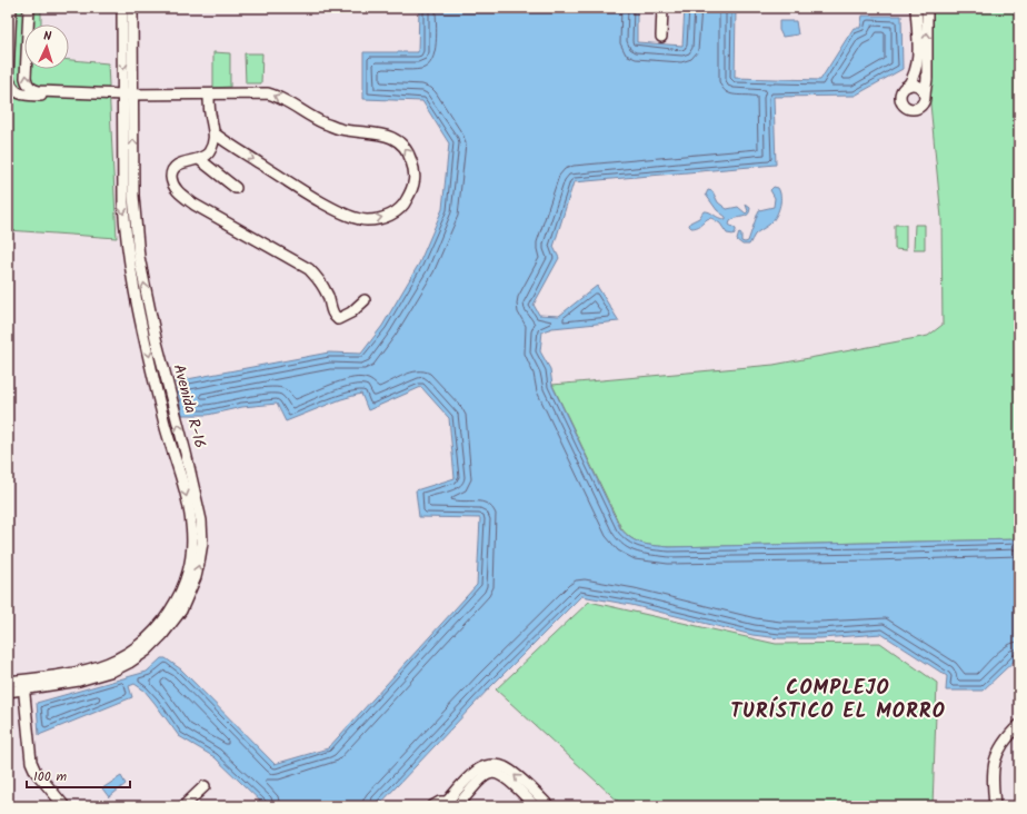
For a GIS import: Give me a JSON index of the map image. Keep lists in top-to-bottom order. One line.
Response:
{"streets":{"street":["Avenida R-16"]},"districts":["COMPLEJO TURÍSTICO EL MORRO"],"scale_bar":"100 m","north":"top"}
